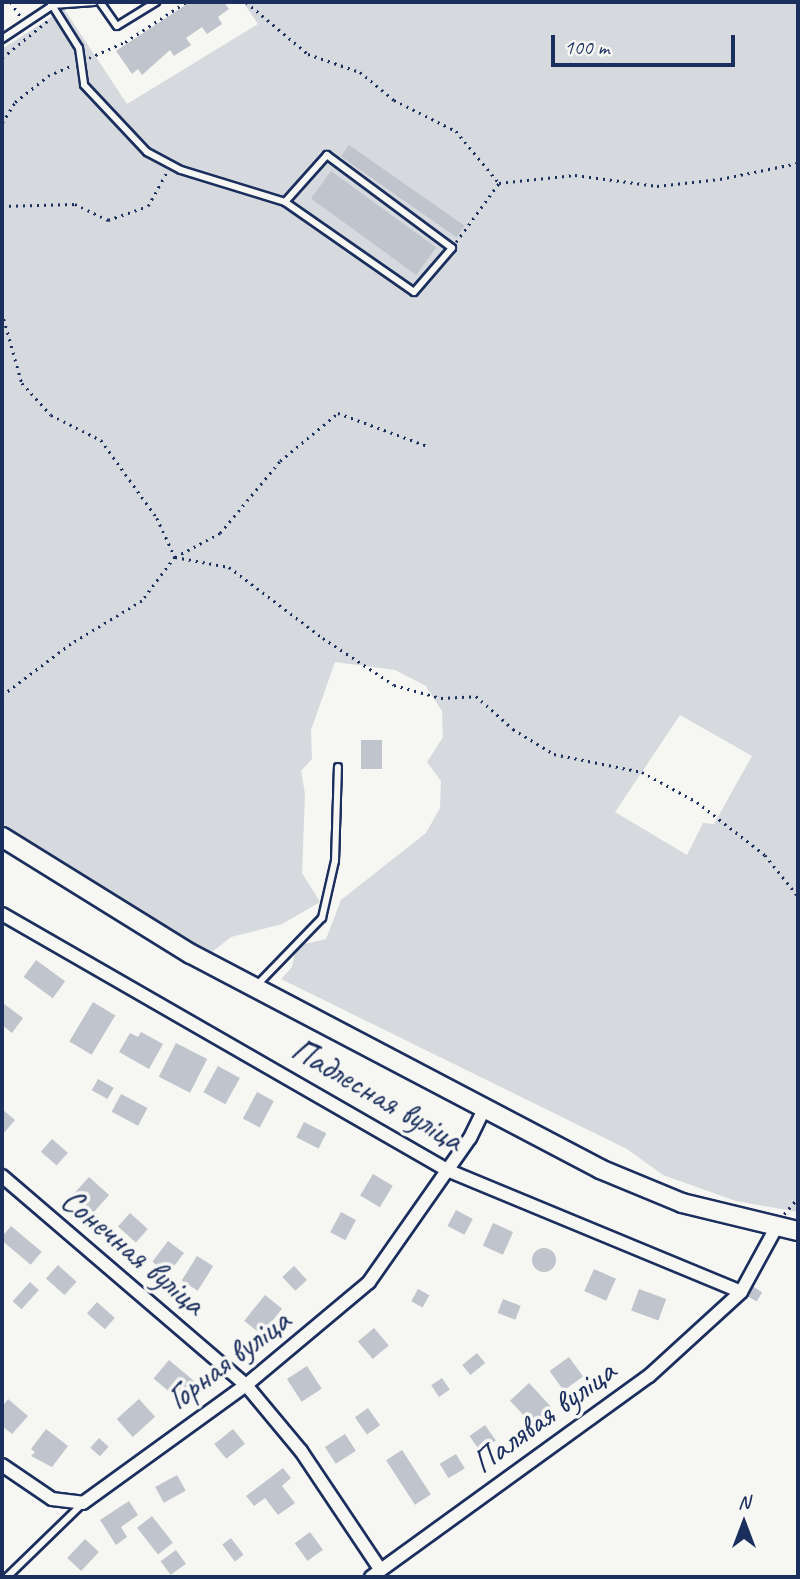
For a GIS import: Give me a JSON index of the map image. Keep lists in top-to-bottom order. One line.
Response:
{"streets":{"street":["Падлесная вуліца","Сонечная вуліца","Горная вуліца","Палявая вуліца"]},"crossings":[["Падлесная вуліца","Горная вуліца"],["Падлесная вуліца","Палявая вуліца"],["Сонечная вуліца","Горная вуліца"],["Сонечная вуліца","Палявая вуліца"]],"scale_bar":"100 m","north":"top"}
